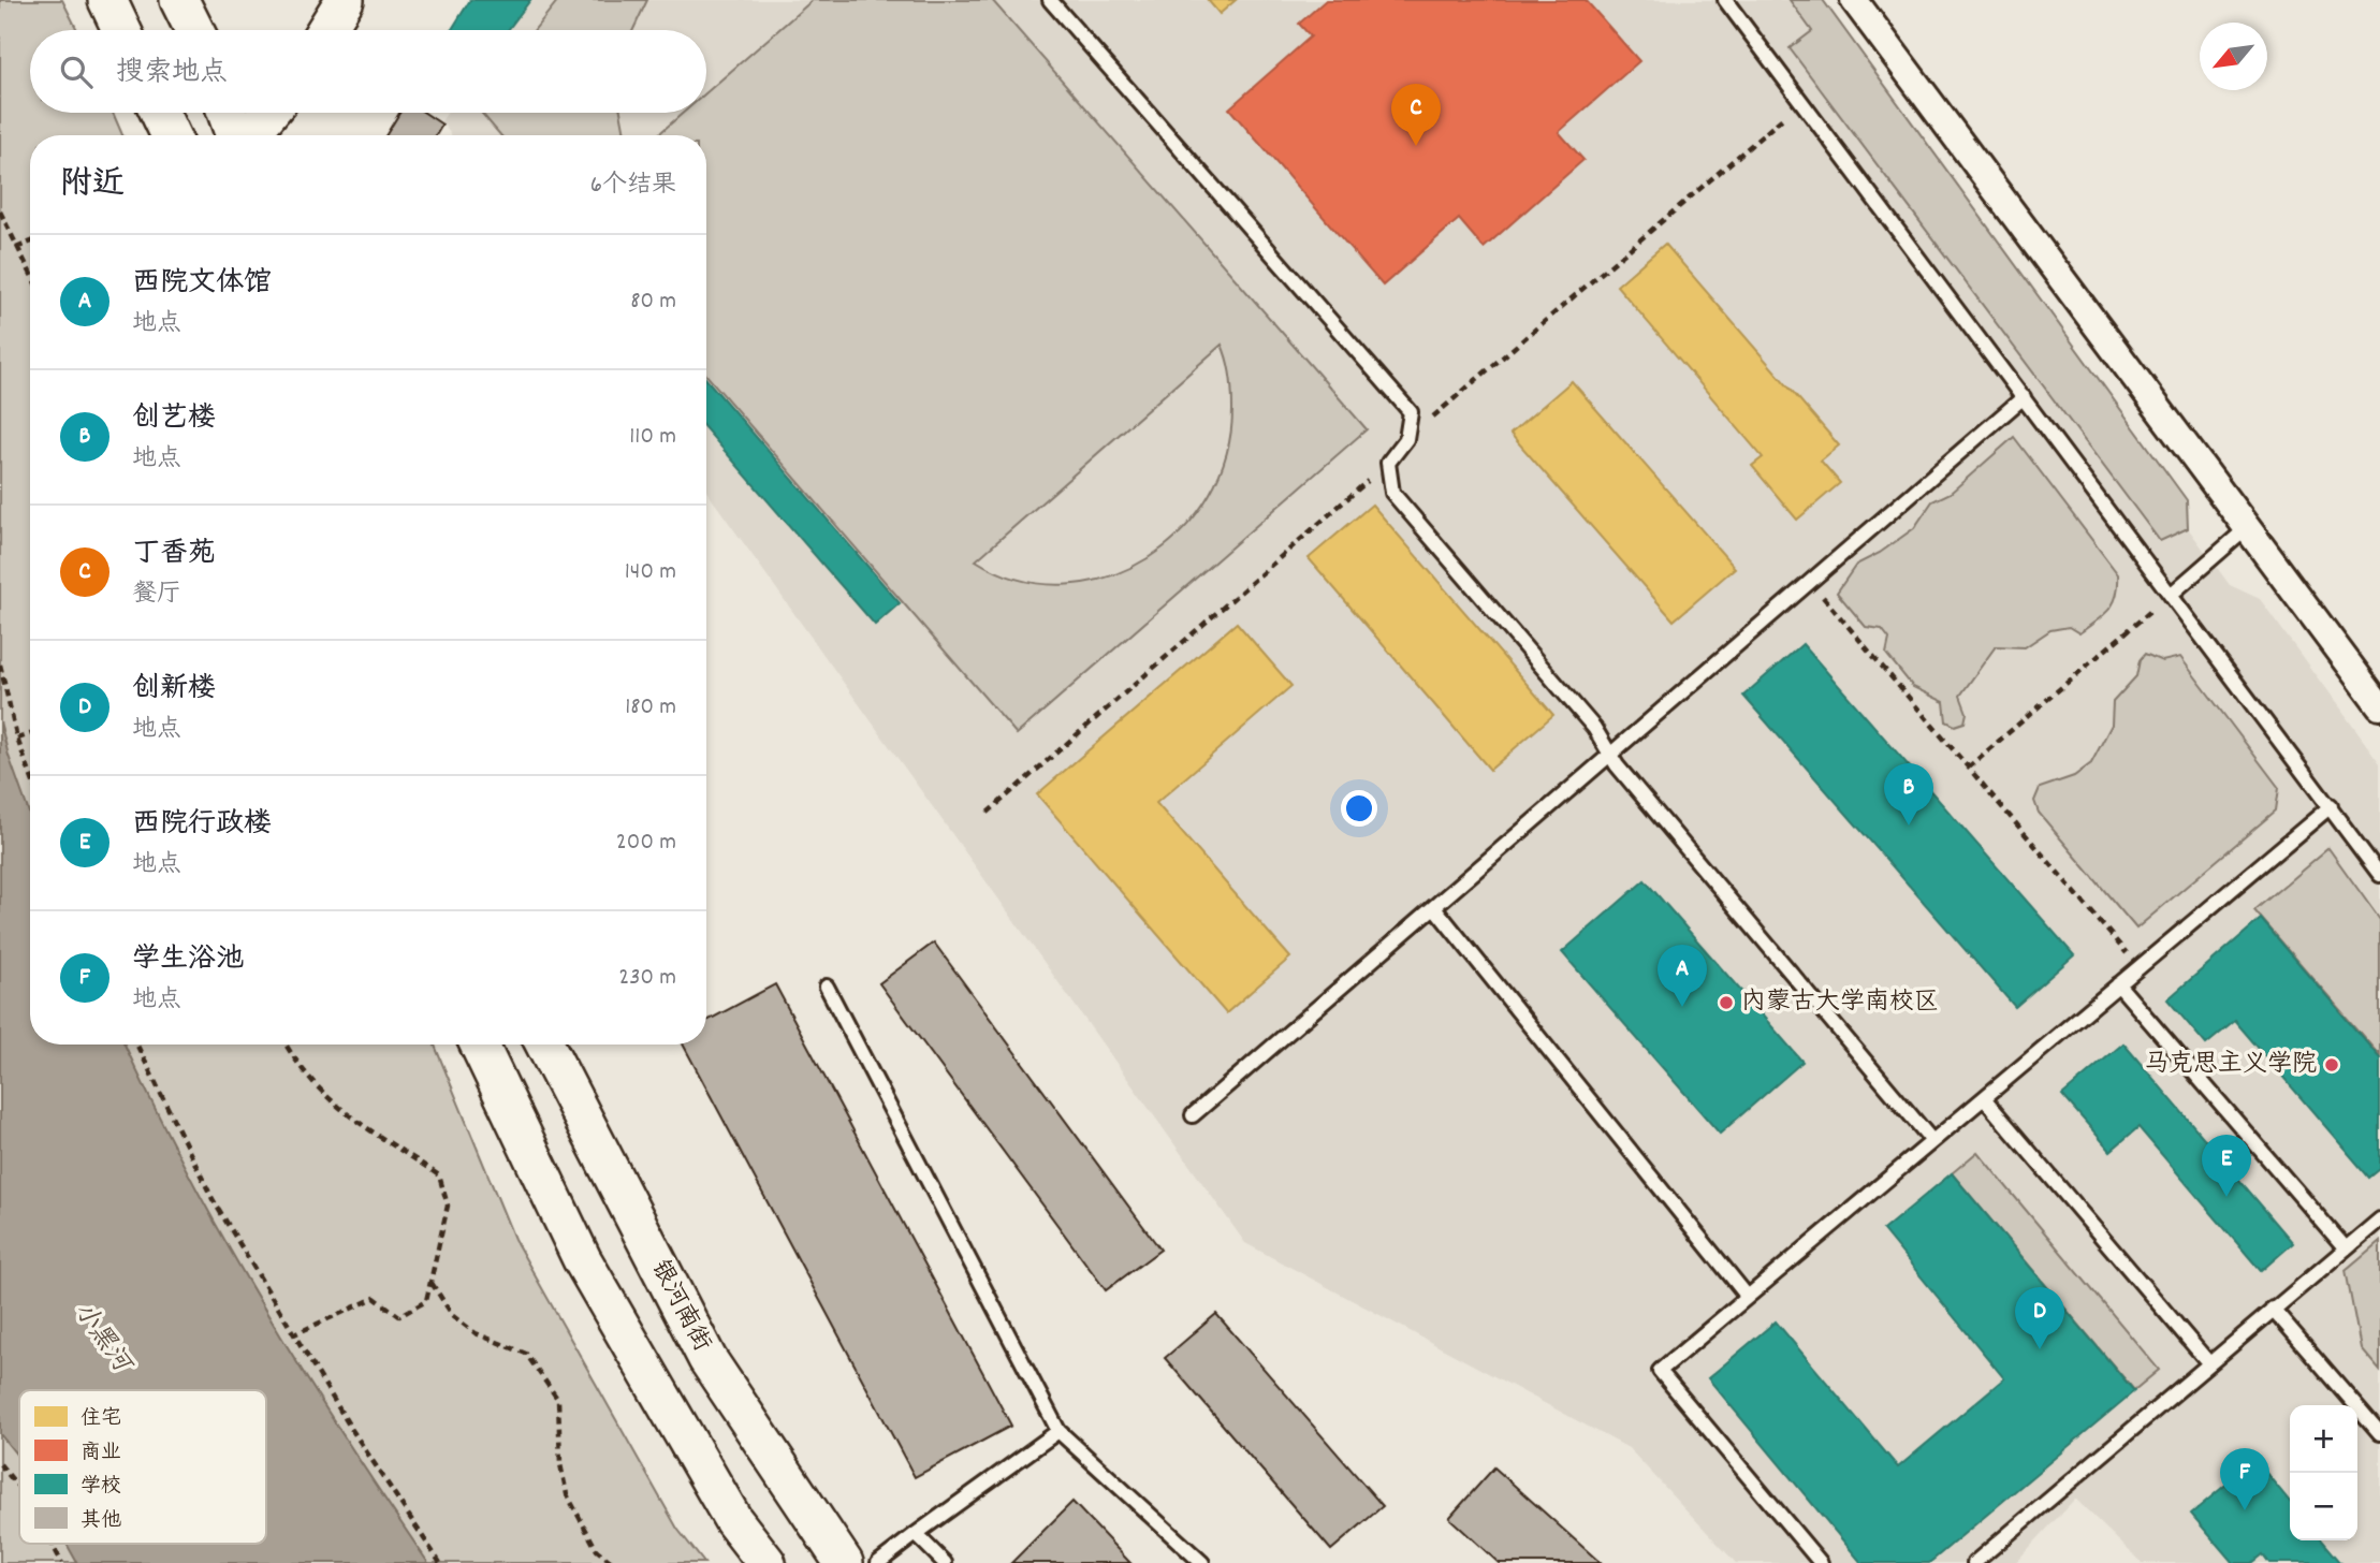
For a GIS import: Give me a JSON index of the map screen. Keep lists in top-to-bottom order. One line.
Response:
{"streets":{"main road":["银河南街"]},"water":["小黑河"],"places":["内蒙古大学南校区","马克思主义学院"],"legend":["住宅","商业","学校","其他"],"north":"bottom left","page":{"search":"搜索地点","pins":["C","B","A","E","D","F"],"heading":["附近","6个结果"],"list":[{"mark":"A","name":"西院文体馆","note":"地点","value":"80 m"},{"mark":"B","name":"创艺楼","note":"地点","value":"110 m"},{"mark":"C","name":"丁香苑","note":"餐厅","value":"140 m"},{"mark":"D","name":"创新楼","note":"地点","value":"180 m"},{"mark":"E","name":"西院行政楼","note":"地点","value":"200 m"},{"mark":"F","name":"学生浴池","note":"地点","value":"230 m"}],"map_buttons":["+","−"]}}
